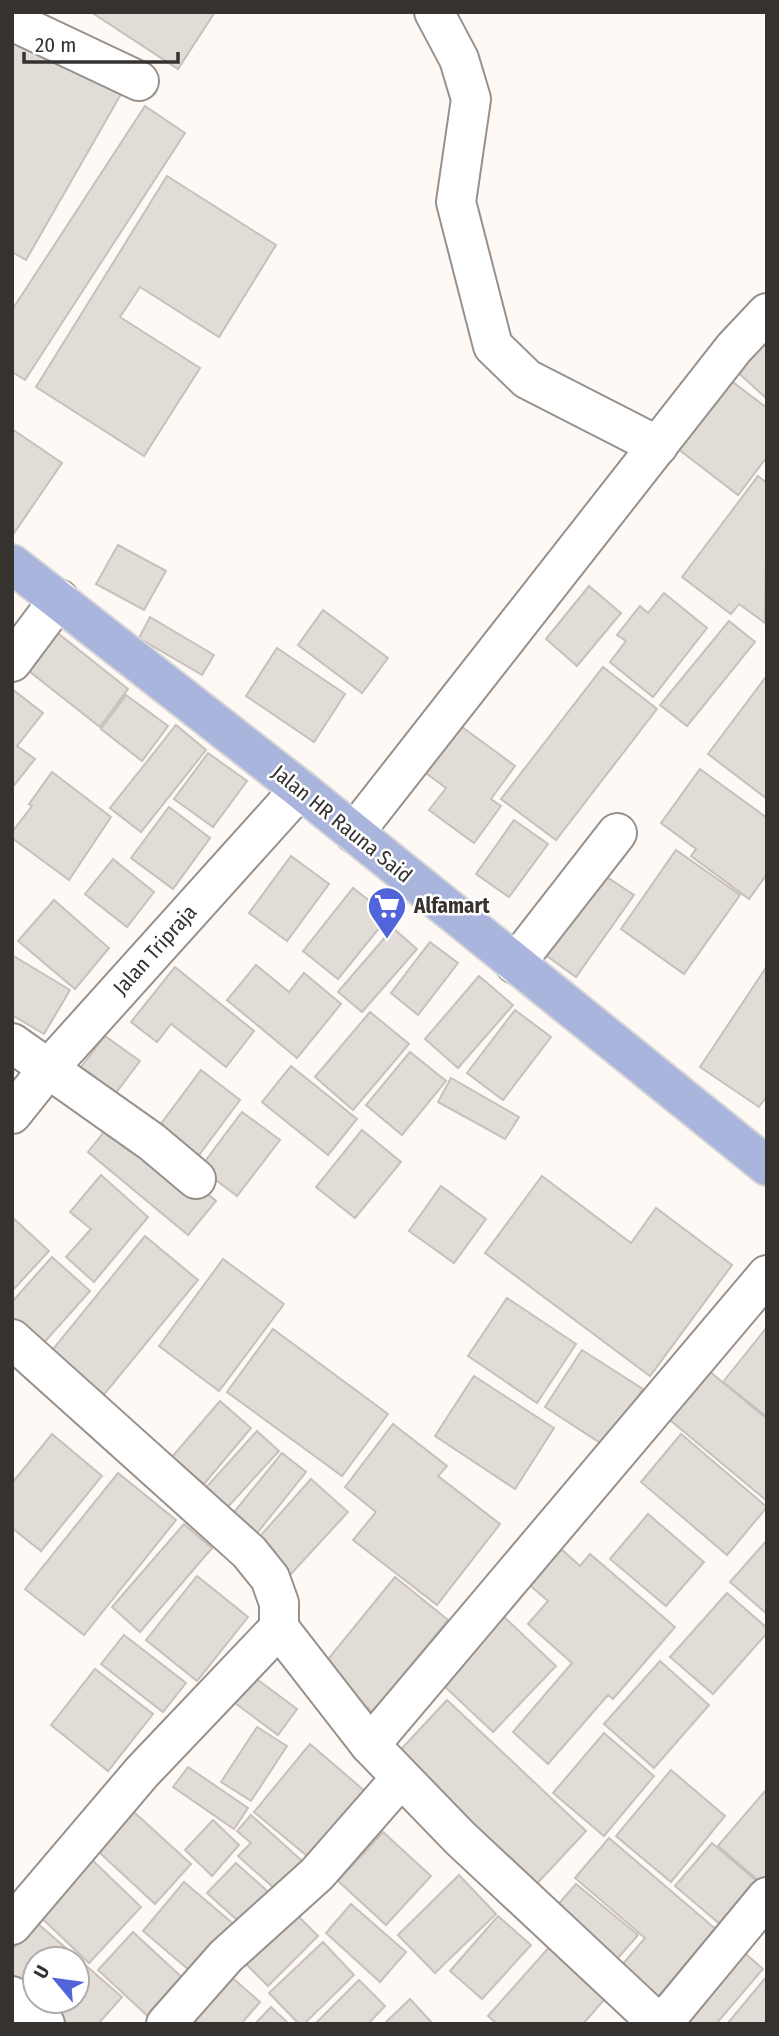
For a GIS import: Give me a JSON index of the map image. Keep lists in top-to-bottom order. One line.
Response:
{"streets":{"main road":["Jalan HR Rauna Said"],"street":["Jalan Tripraja"]},"crossings":[["Jalan HR Rauna Said","Jalan Tripraja"]],"places":{"supermarket":["Alfamart"]},"scale_bar":"20 m","north":"top left"}
